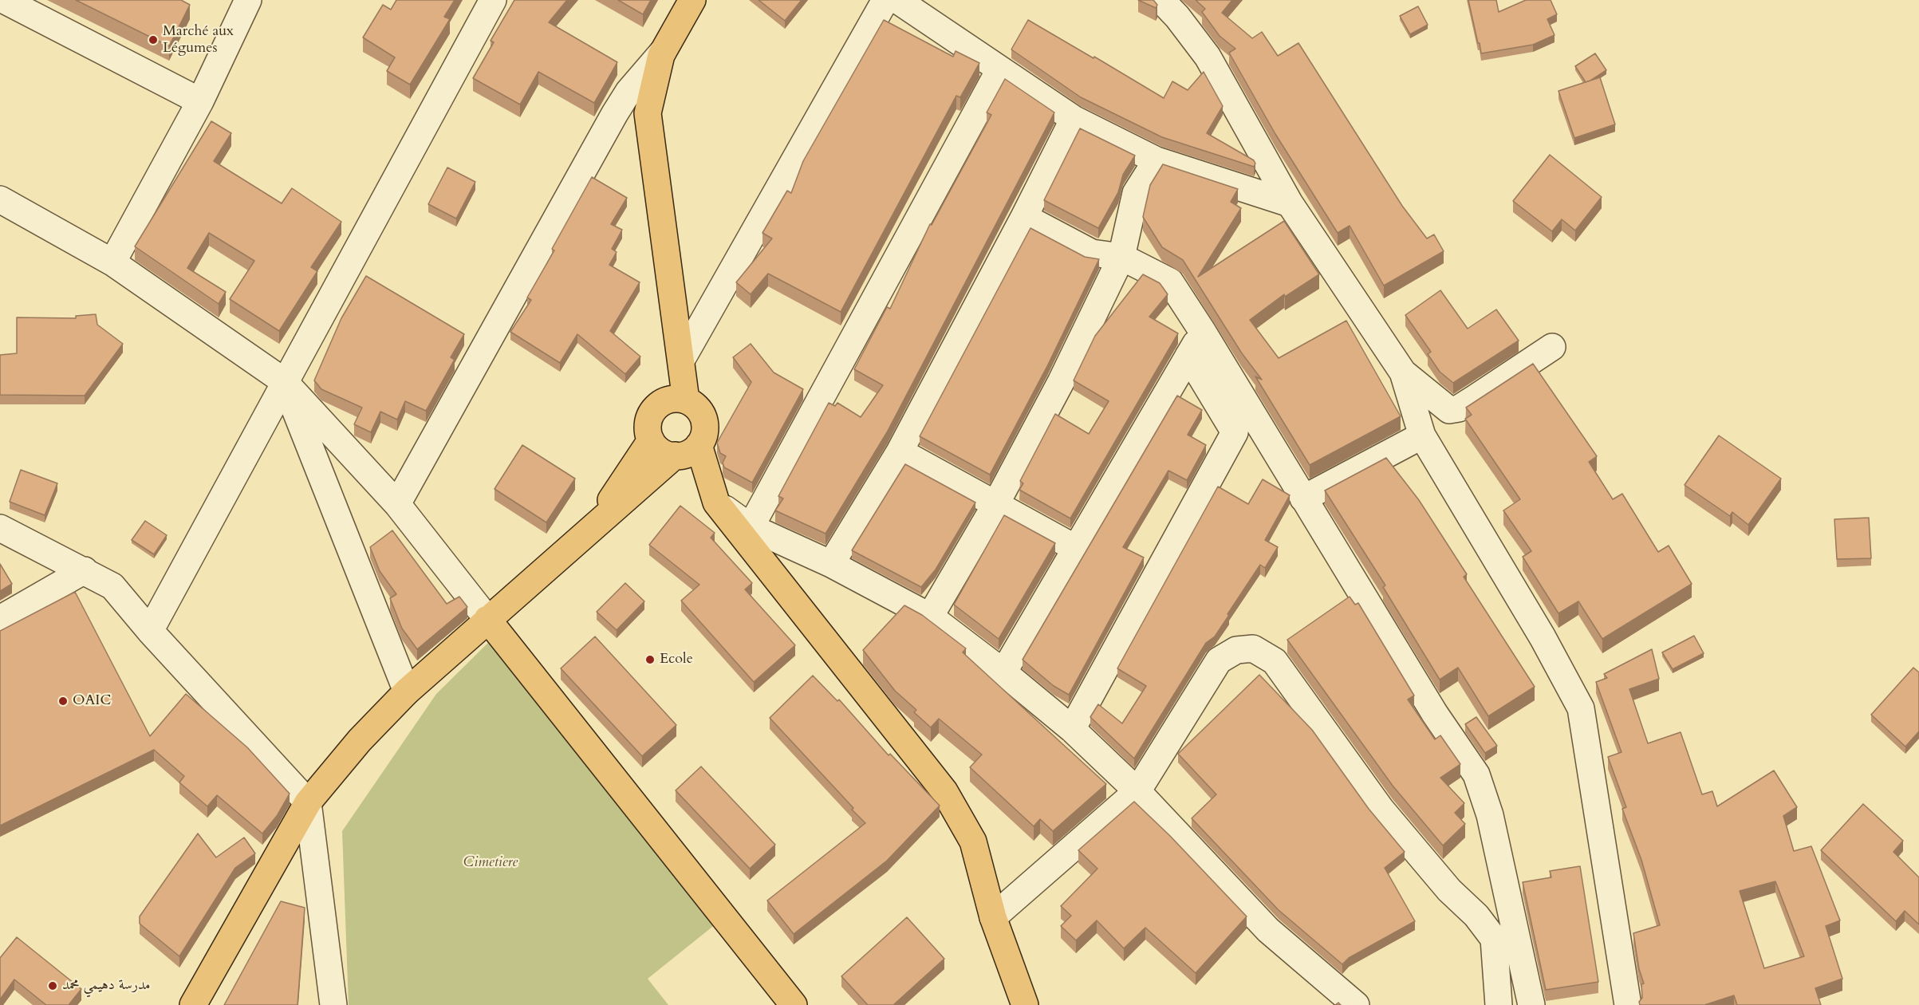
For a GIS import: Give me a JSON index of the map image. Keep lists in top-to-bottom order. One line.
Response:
{"parks":["Cimetiere"],"places":["Marché aux Légumes","Ecole","OAIC","مدرسة دهيمي محمد"]}
